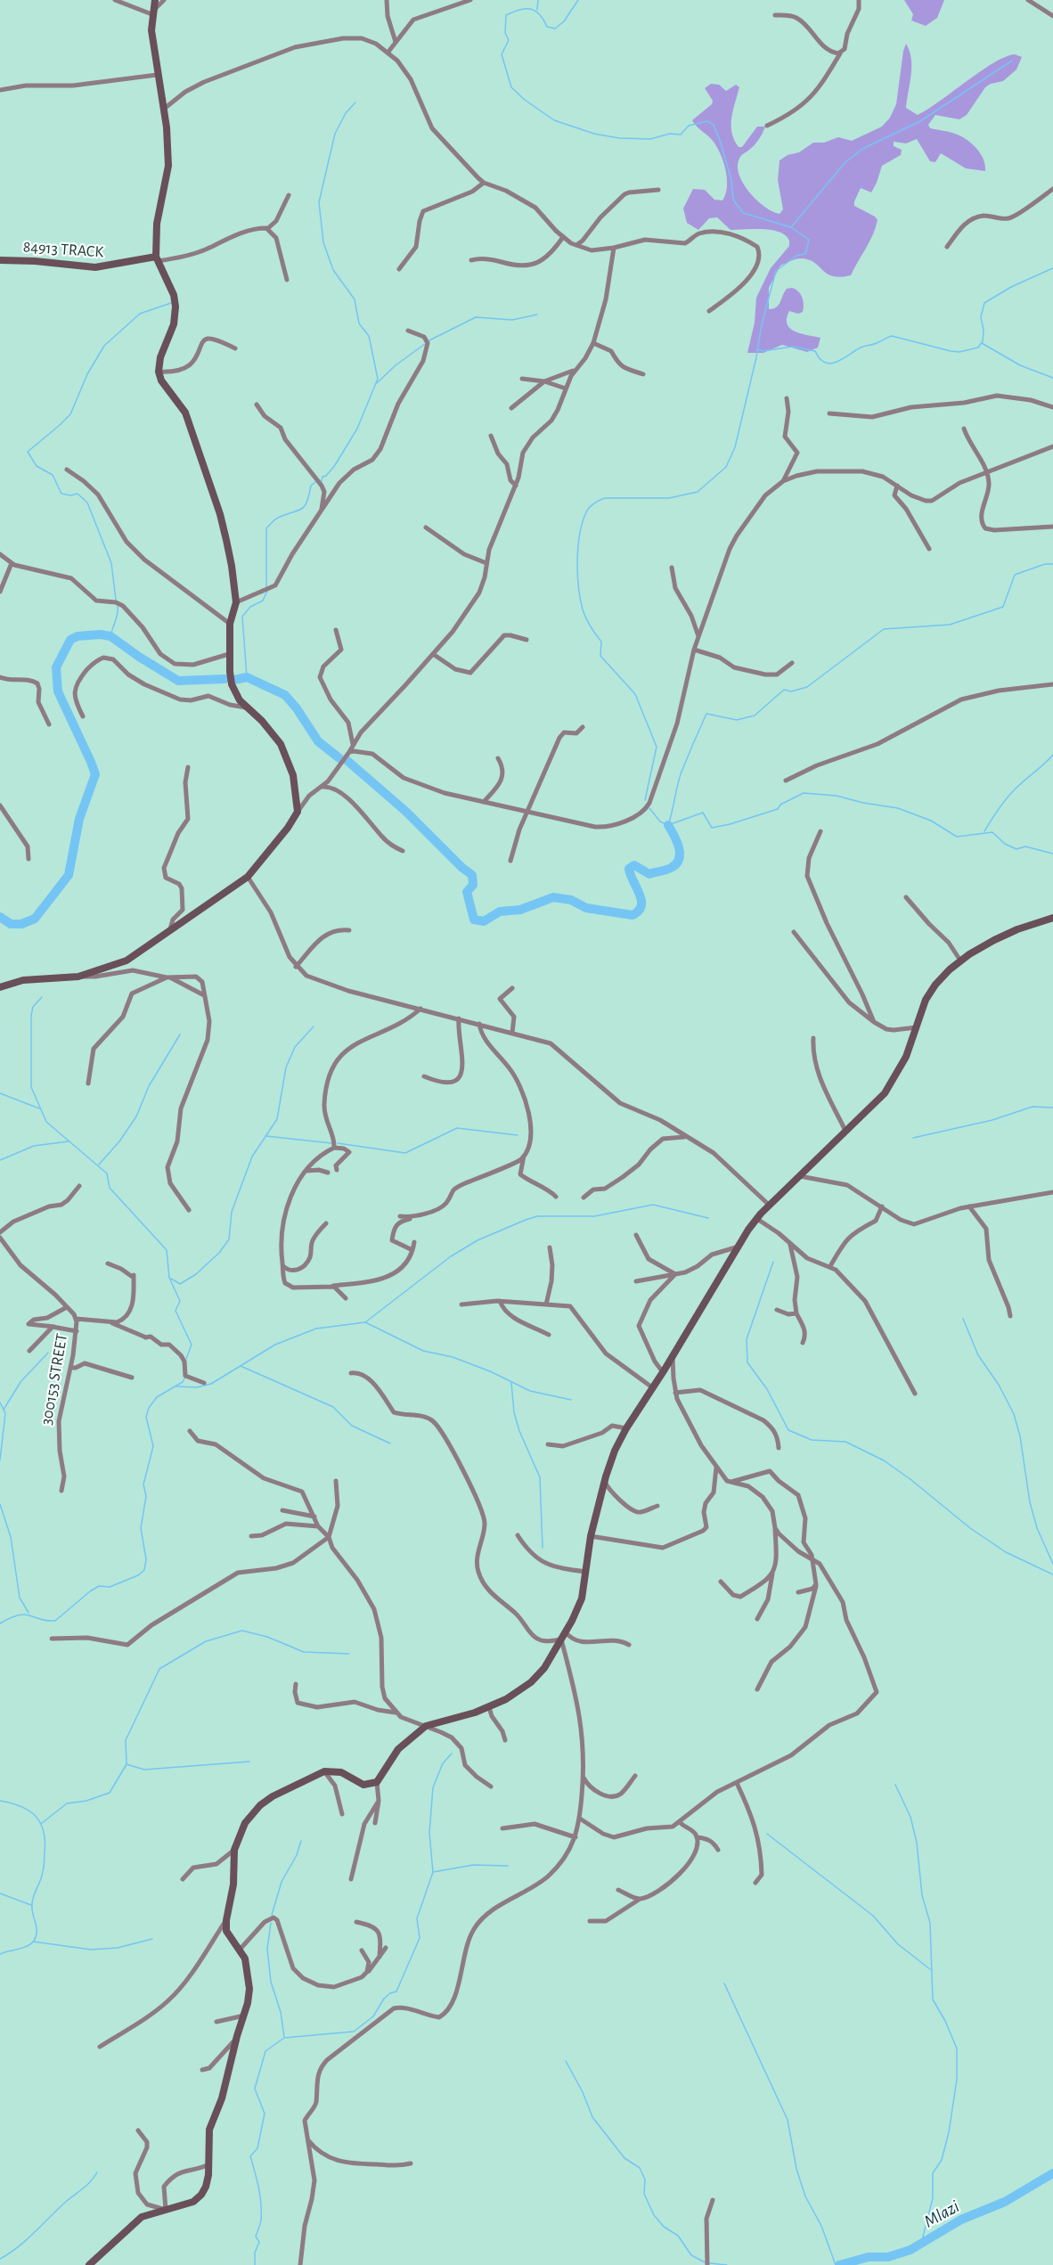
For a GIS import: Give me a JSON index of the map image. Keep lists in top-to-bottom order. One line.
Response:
{"streets":{"street":["84913 TRACK","300153 STREET"]},"water":["Mlazi"]}
